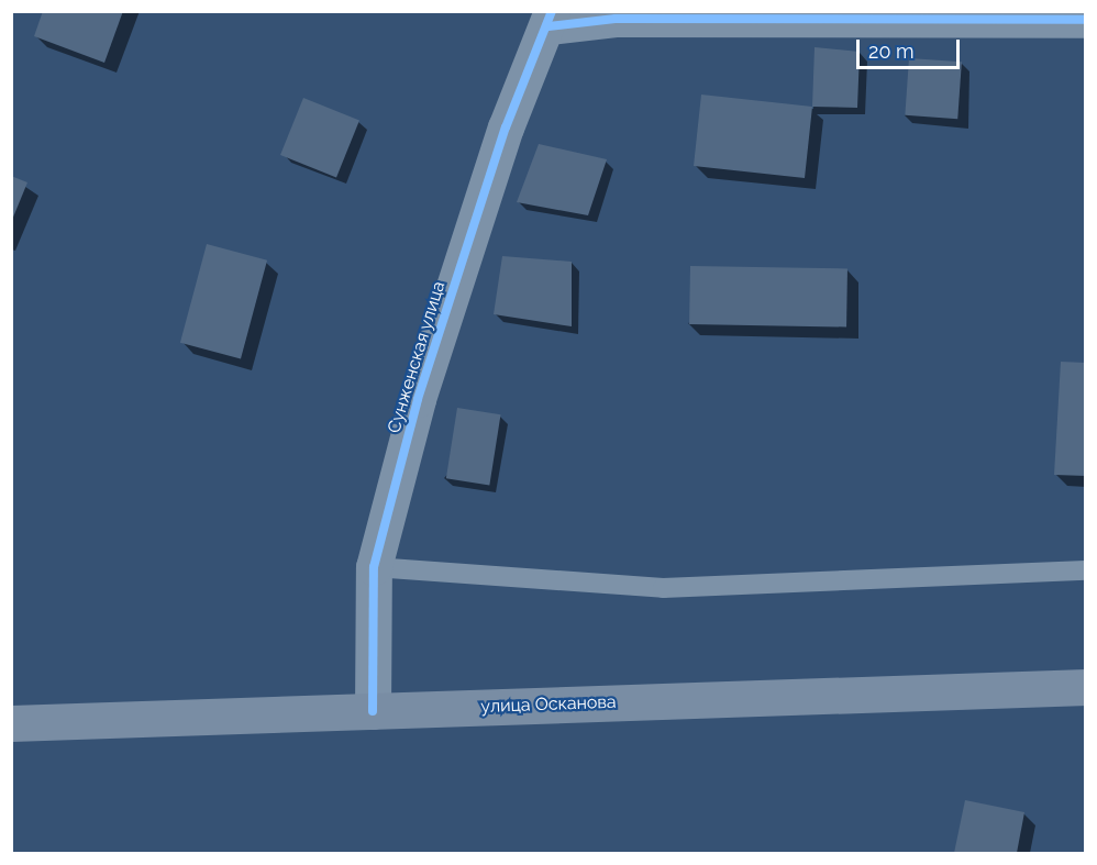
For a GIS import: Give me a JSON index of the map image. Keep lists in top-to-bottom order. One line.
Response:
{"streets":{"main road":["улица Осканова"],"street":["Сунженская улица"]},"crossings":[["Сунженская улица","улица Осканова"]],"scale_bar":"20 m"}
